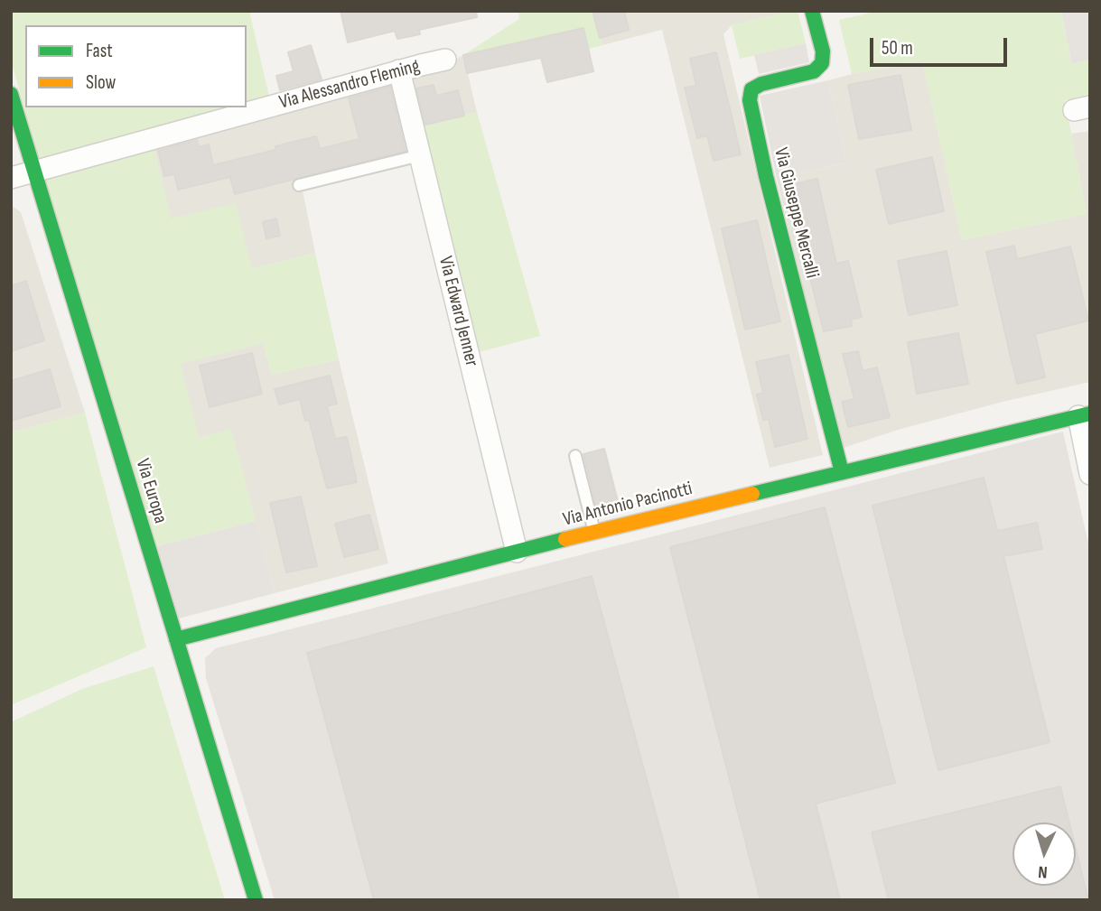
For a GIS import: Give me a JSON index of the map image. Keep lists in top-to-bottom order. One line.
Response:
{"streets":{"street":["Via Alessandro Fleming","Via Giuseppe Mercalli","Via Edward Jenner","Via Europa","Via Antonio Pacinotti"]},"crossings":[["Via Alessandro Fleming","Via Edward Jenner"],["Via Alessandro Fleming","Via Europa"],["Via Giuseppe Mercalli","Via Antonio Pacinotti"],["Via Edward Jenner","Via Antonio Pacinotti"],["Via Europa","Via Antonio Pacinotti"]],"legend":["Fast","Slow"],"scale_bar":"50 m","north":"bottom"}
